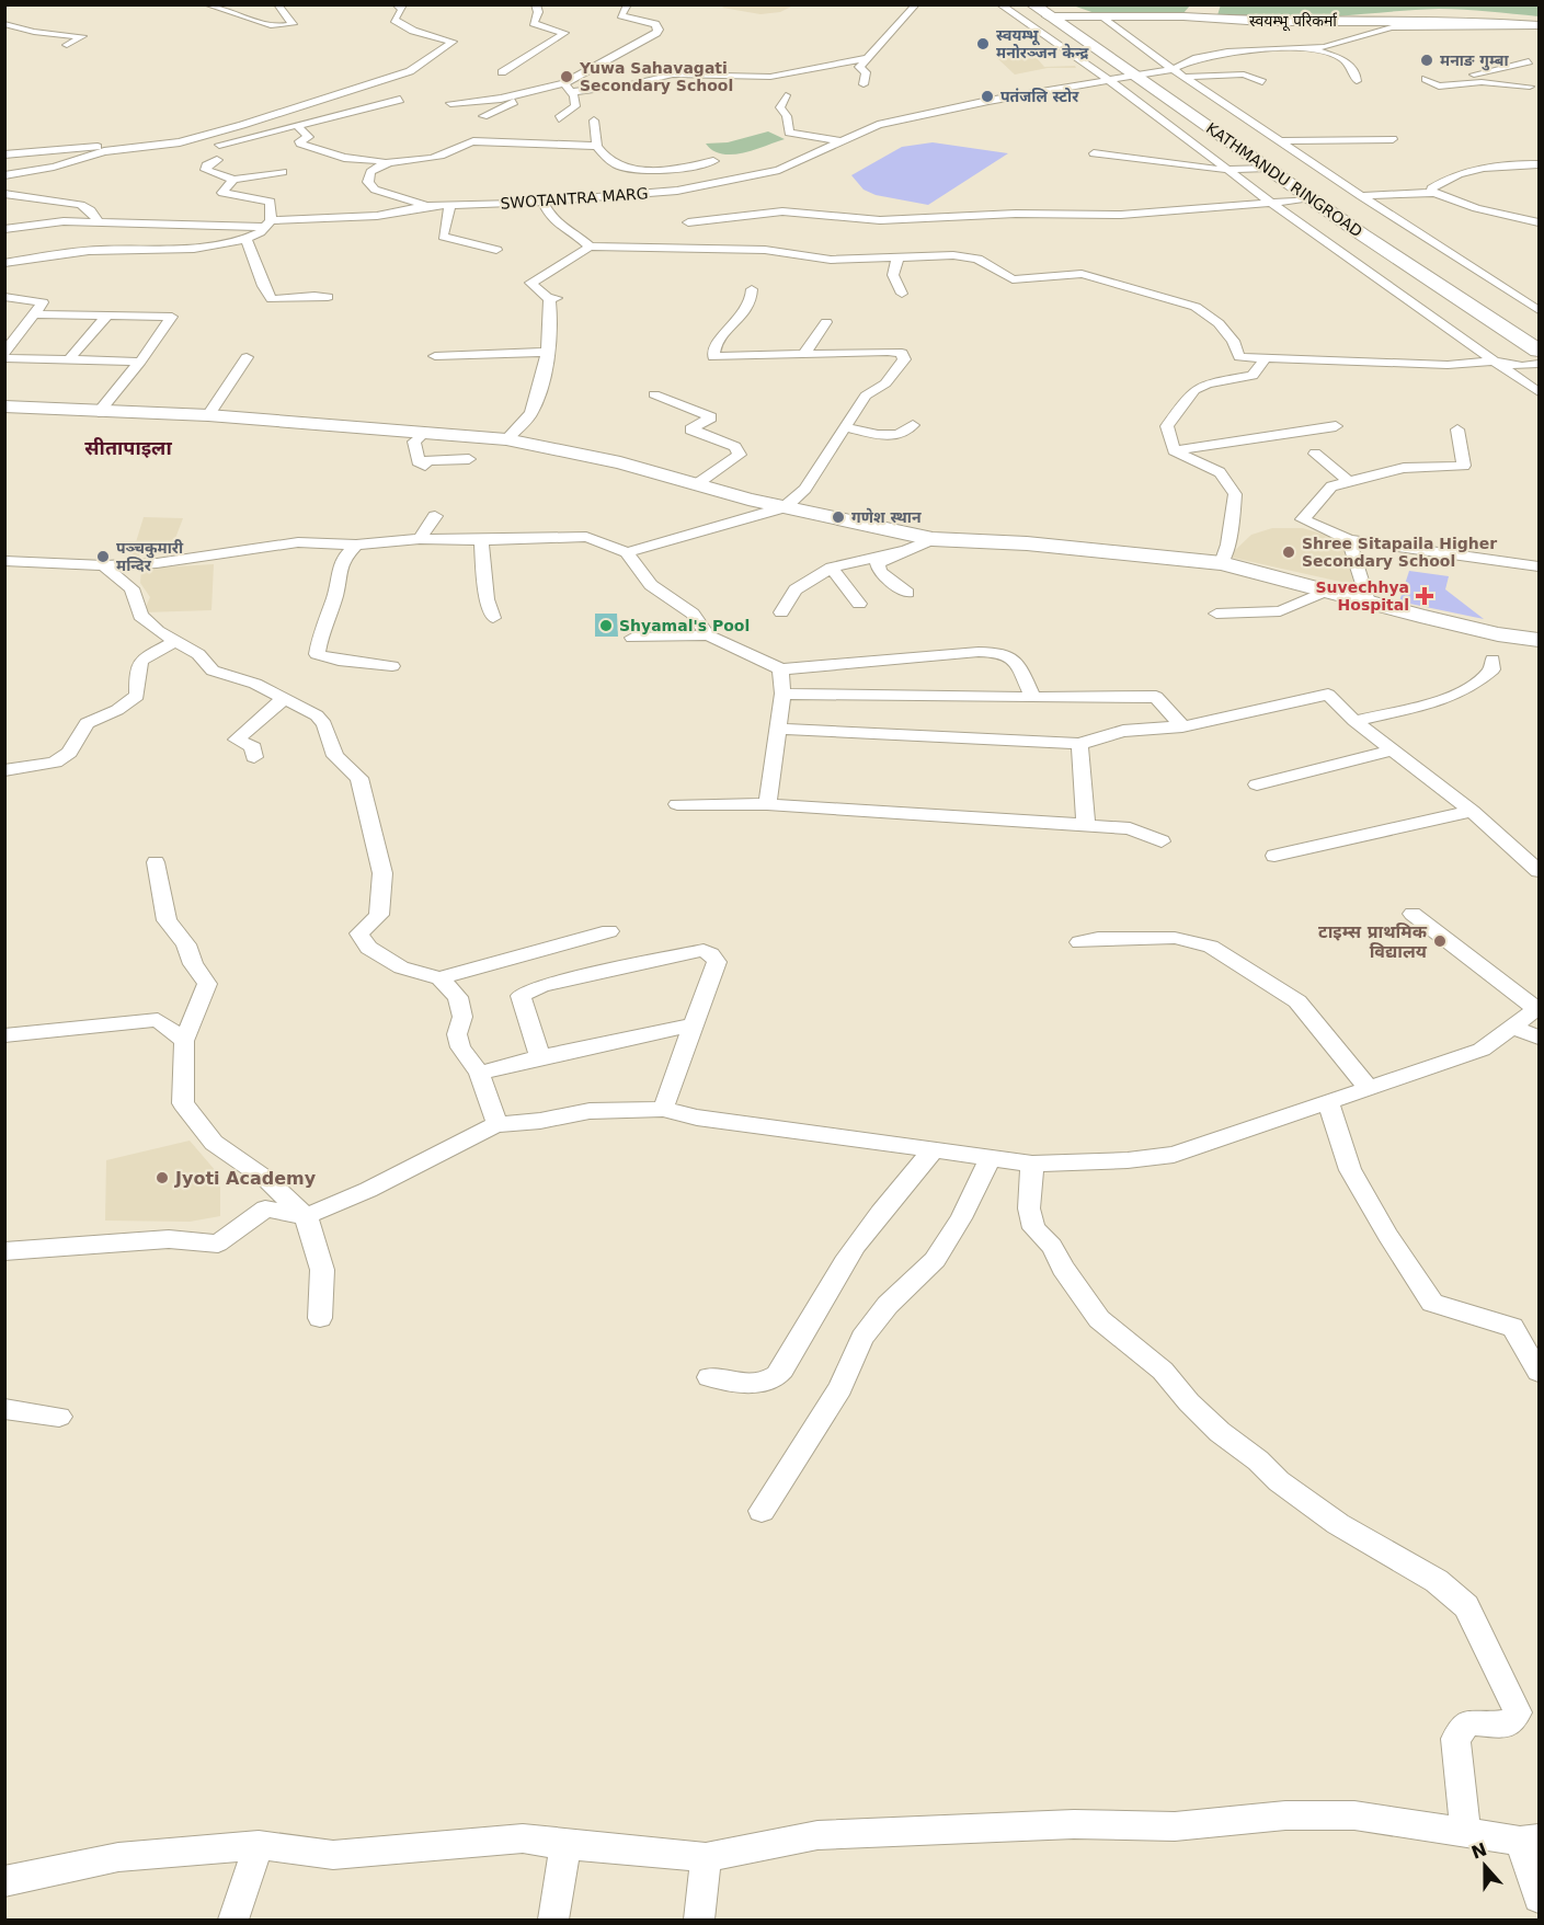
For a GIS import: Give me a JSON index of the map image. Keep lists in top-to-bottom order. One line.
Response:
{"streets":{"highway":["KATHMANDU RINGROAD"],"main road":["स्वयम्भू परिकर्मा"],"street":["SWOTANTRA MARG"]},"crossings":[["स्वयम्भू परिकर्मा","KATHMANDU RINGROAD"],["KATHMANDU RINGROAD","SWOTANTRA MARG"]],"districts":["सीतापाइला"],"places":{"other":["स्वयम्भू मनोरञ्जन केन्द्र","मनाङ गुम्बा","Yuwa Sahavagati Secondary School","पतंजलि स्टोर","गणेश स्थान","Shree Sitapaila Higher Secondary School","पञ्चकुमारी मन्दिर","Shyamal's Pool","टाइम्स प्राथमिक विद्यालय","Jyoti Academy"],"health":["Suvechhya Hospital"]},"north":"top"}
